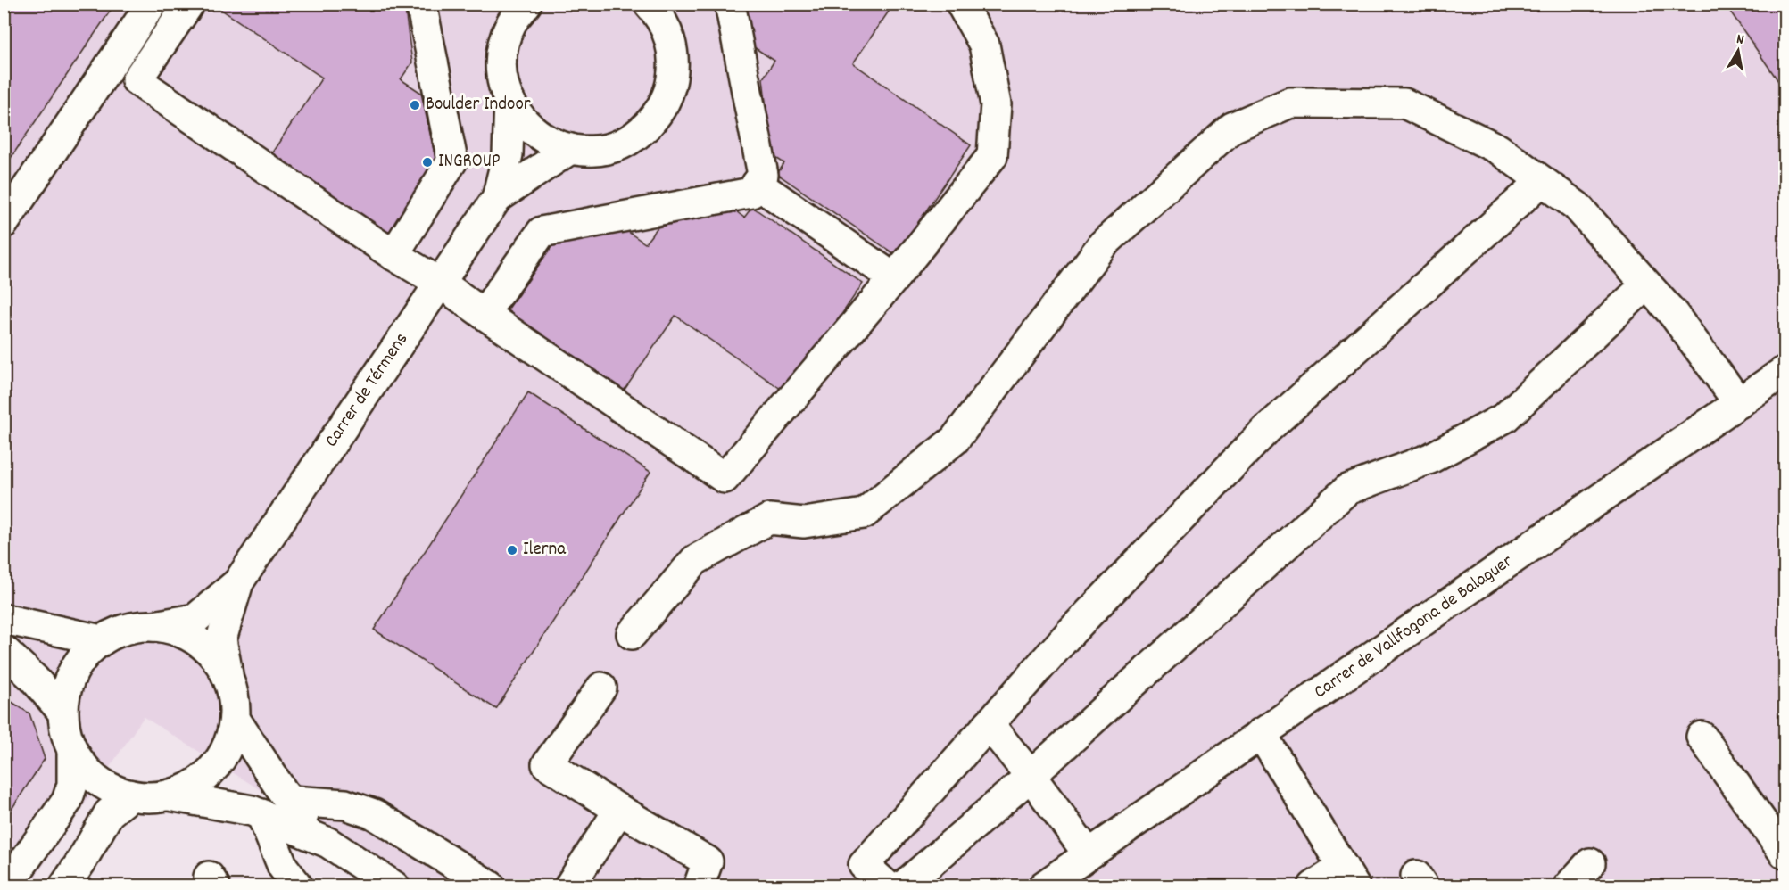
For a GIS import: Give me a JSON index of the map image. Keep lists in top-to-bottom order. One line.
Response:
{"streets":{"street":["Carrer de Térmens","Carrer de Vallfogona de Balaguer"]},"places":["Boulder Indoor","INGROUP","Ilerna"],"north":"top"}
